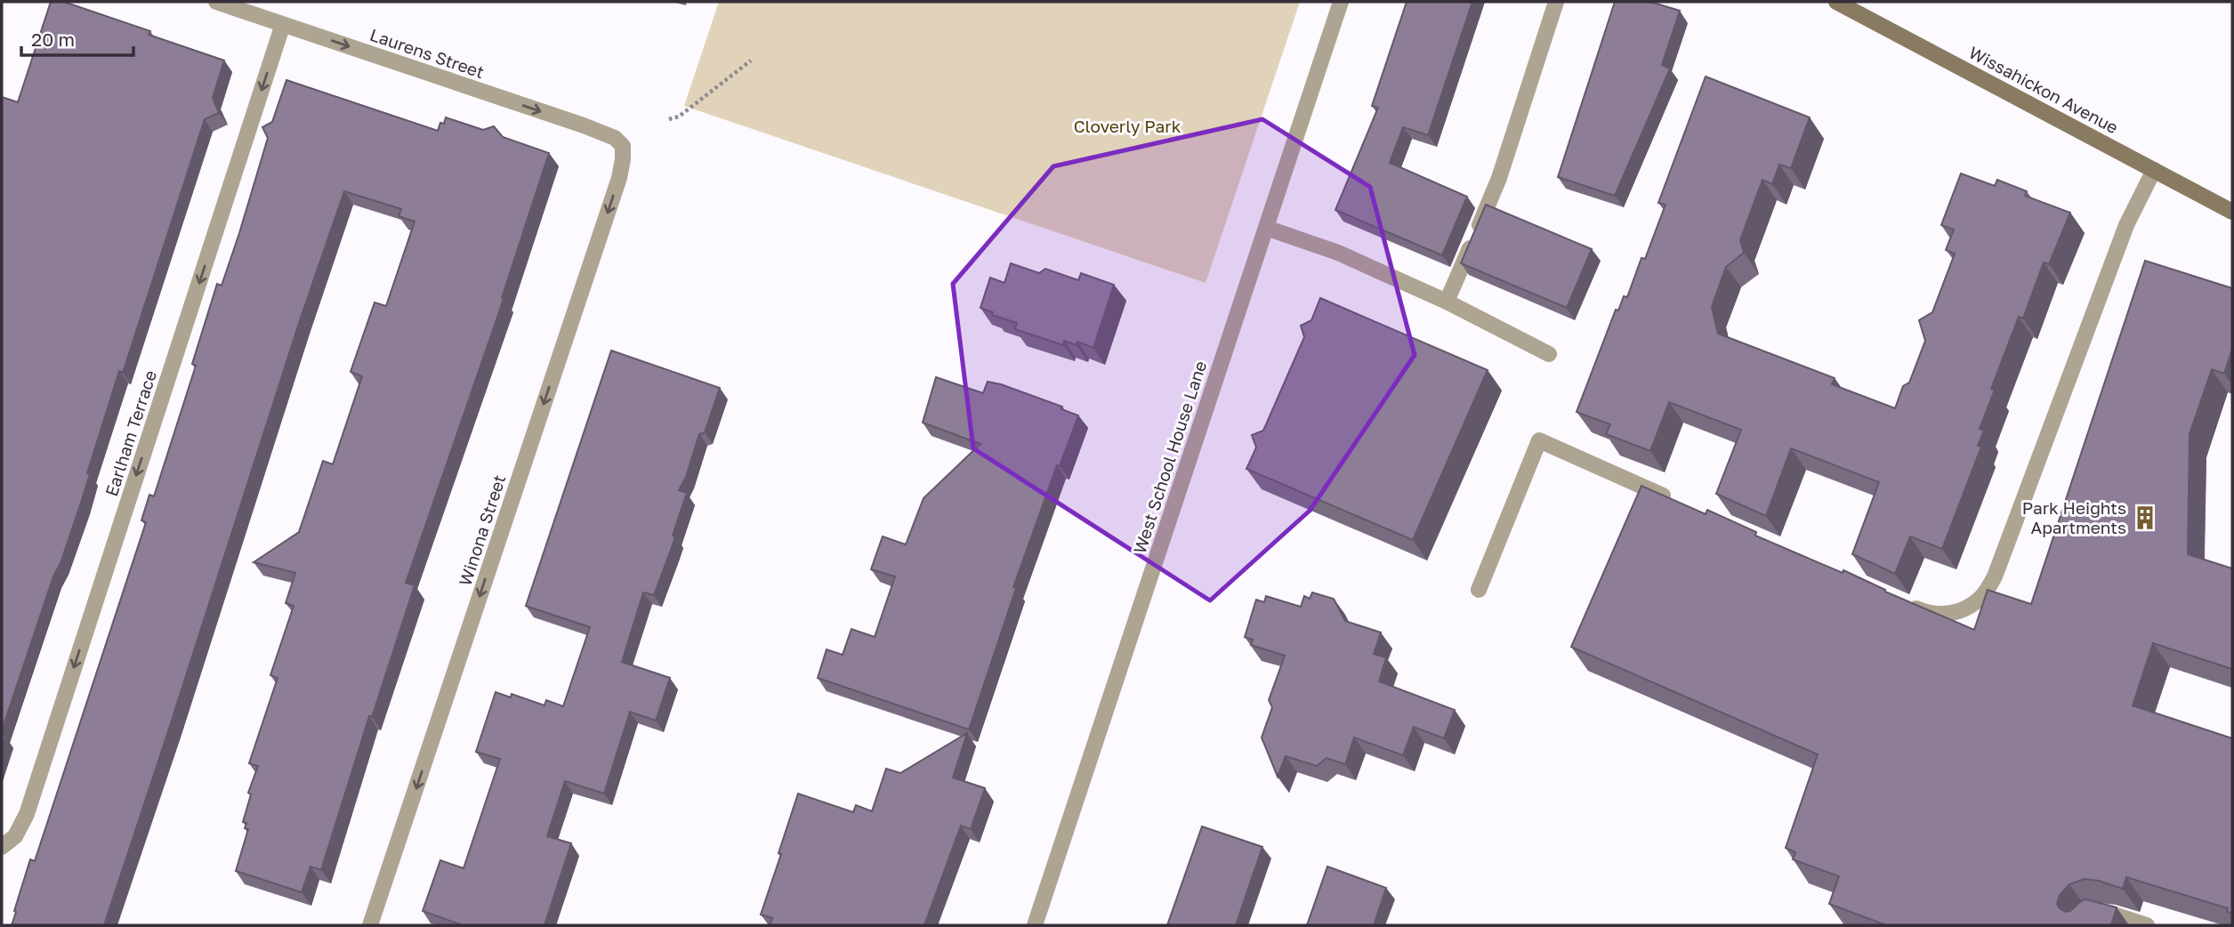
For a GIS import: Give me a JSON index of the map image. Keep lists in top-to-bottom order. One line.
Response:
{"streets":{"street":["Laurens Street","Wissahickon Avenue","Earlham Terrace","West School House Lane","Winona Street"]},"crossings":[["Laurens Street","Earlham Terrace"],["Laurens Street","Winona Street"]],"one_way":["Laurens Street","Earlham Terrace","Winona Street"],"parks":["Cloverly Park"],"places":{"building":["Park Heights Apartments"]},"scale_bar":"20 m"}
